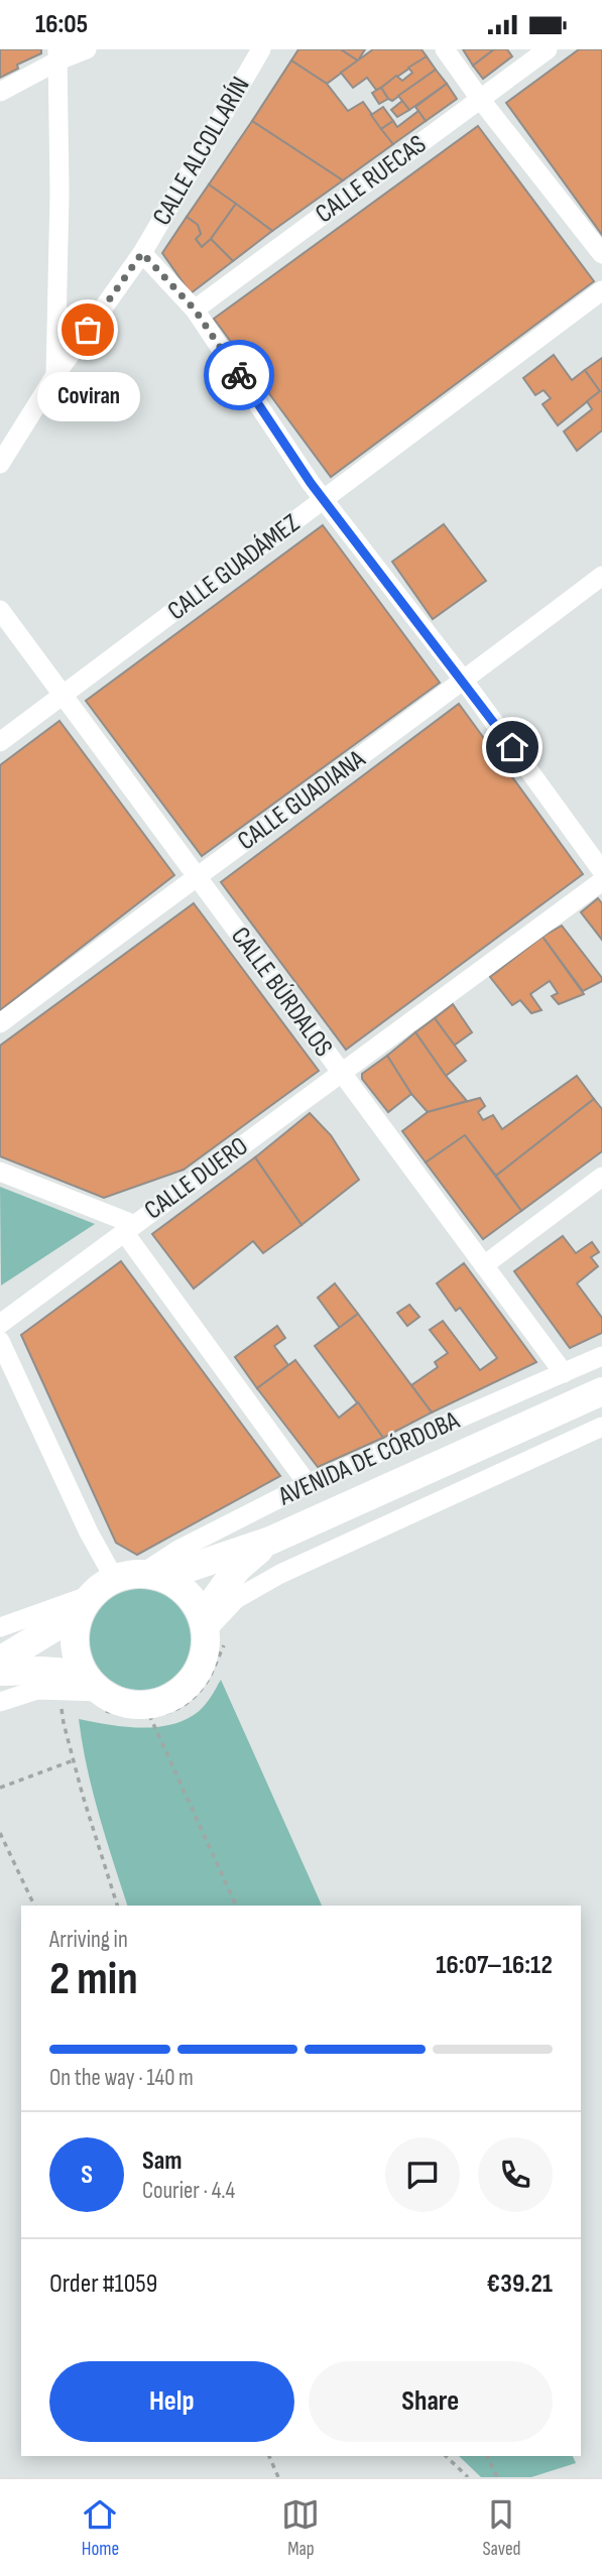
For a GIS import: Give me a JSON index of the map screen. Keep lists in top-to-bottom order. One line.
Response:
{"streets":{"street":["CALLE ALCOLLARÍN","CALLE RUECAS","CALLE GUADÁMEZ","CALLE GUADIANA","CALLE BÚRDALOS","CALLE DUERO","AVENIDA DE CÓRDOBA"]},"crossings":[["CALLE GUADÁMEZ","CALLE BÚRDALOS"],["CALLE GUADIANA","CALLE BÚRDALOS"],["CALLE BÚRDALOS","CALLE DUERO"],["CALLE BÚRDALOS","AVENIDA DE CÓRDOBA"]],"places":["Coviran"],"page":{"status":"16:05","bubble":"Coviran","heading":["2 min","Arriving in","16:07–16:12"],"panel":["Sam","Courier · 4.4","Order #1059","€39.21"],"bar":"On the way · 140 m","round":"S","buttons":["Help","Share"],"tabs":["Home","Map","Saved"]}}
